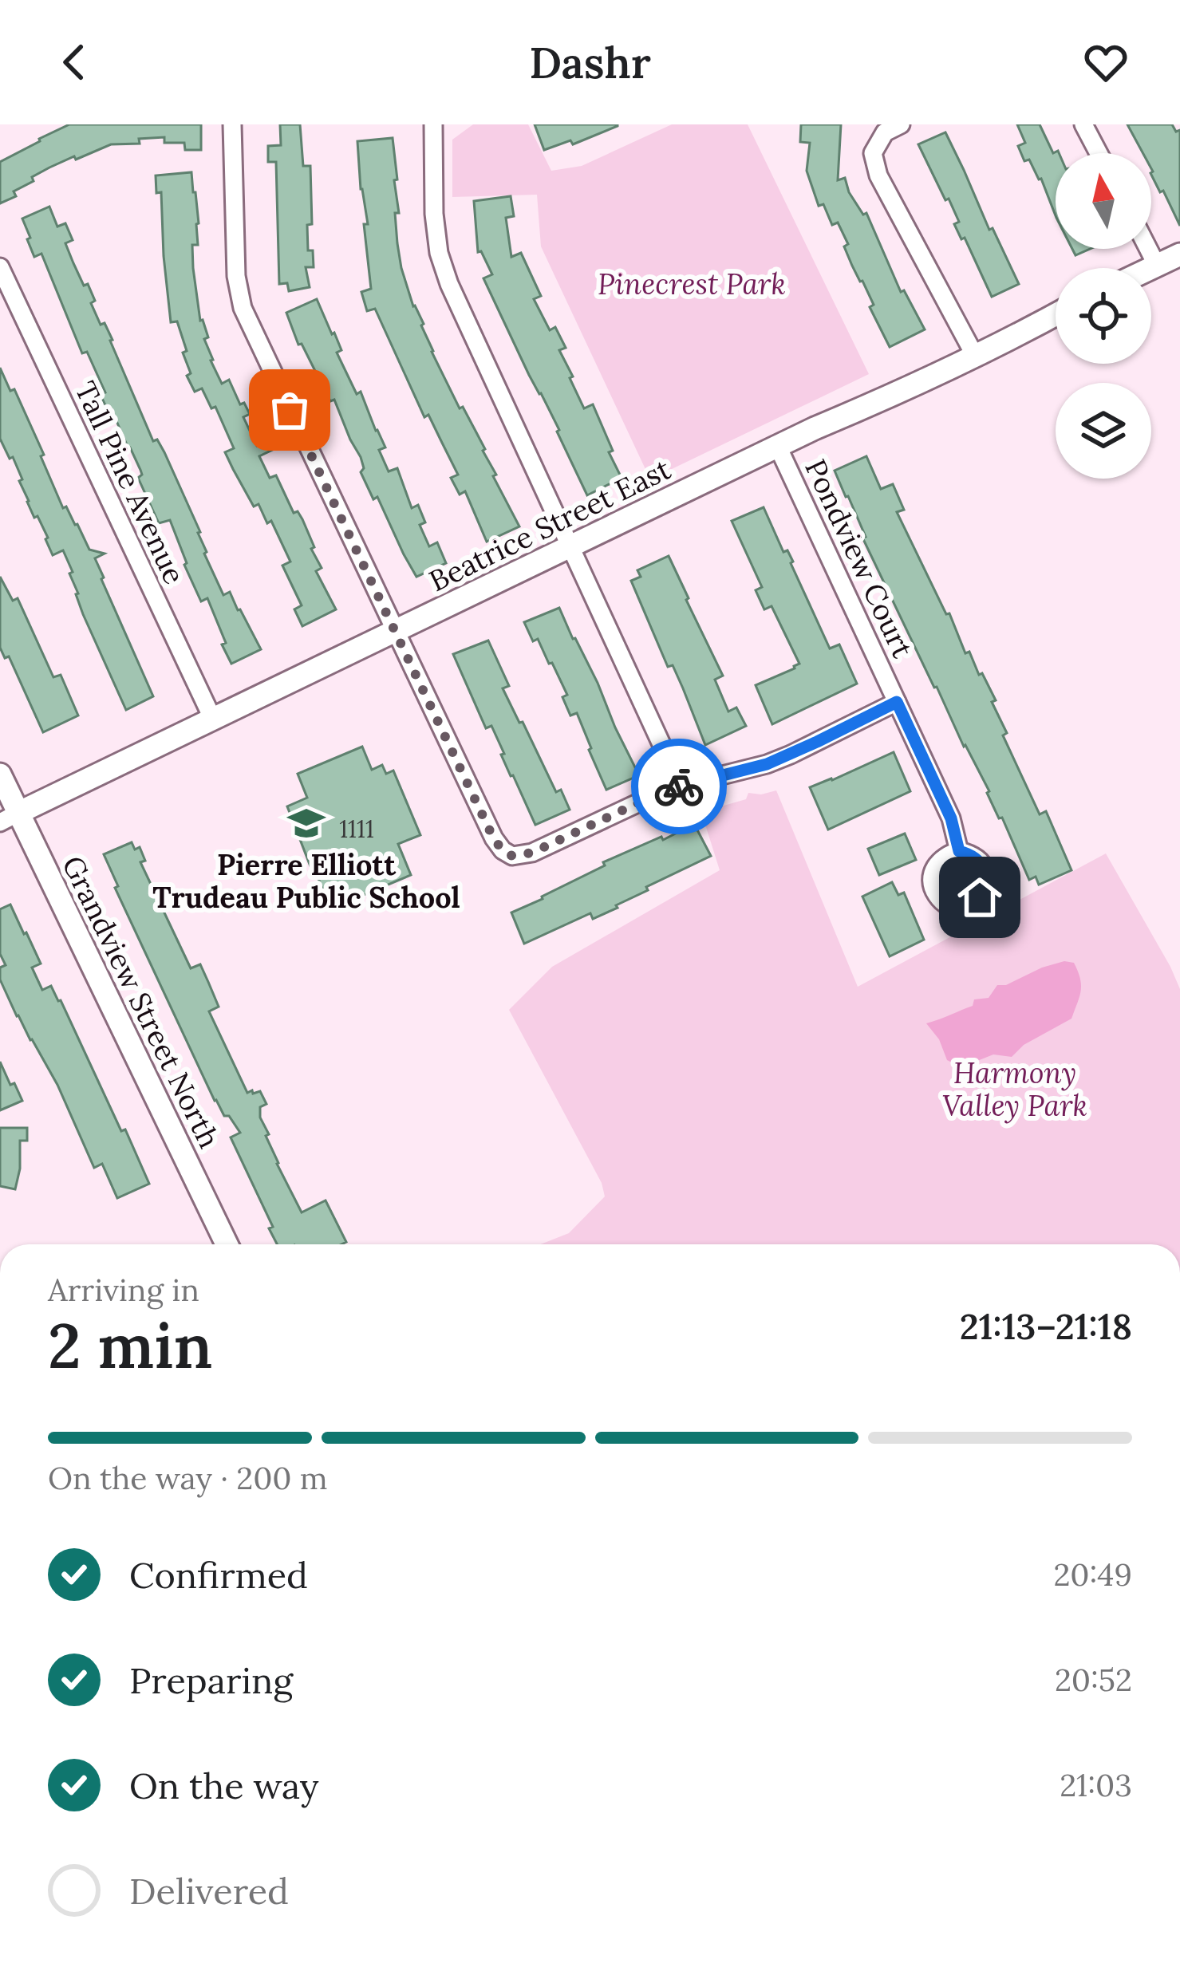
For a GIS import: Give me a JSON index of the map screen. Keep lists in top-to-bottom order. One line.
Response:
{"streets":{"street":["Tall Pine Avenue","Beatrice Street East","Pondview Court","Grandview Street North"]},"crossings":[["Tall Pine Avenue","Beatrice Street East"],["Beatrice Street East","Pondview Court"],["Beatrice Street East","Grandview Street North"]],"parks":["Pinecrest Park","Harmony Valley Park"],"places":{"school or university":["Pierre Elliott Trudeau Public School"]},"house_numbers":["1111"],"north":"top","page":{"header":"Dashr","heading":["2 min","Arriving in","21:13–21:18"],"bar":"On the way · 200 m","list":[["Confirmed","20:49"],["Preparing","20:52"],["On the way","21:03"],"Delivered"]}}
